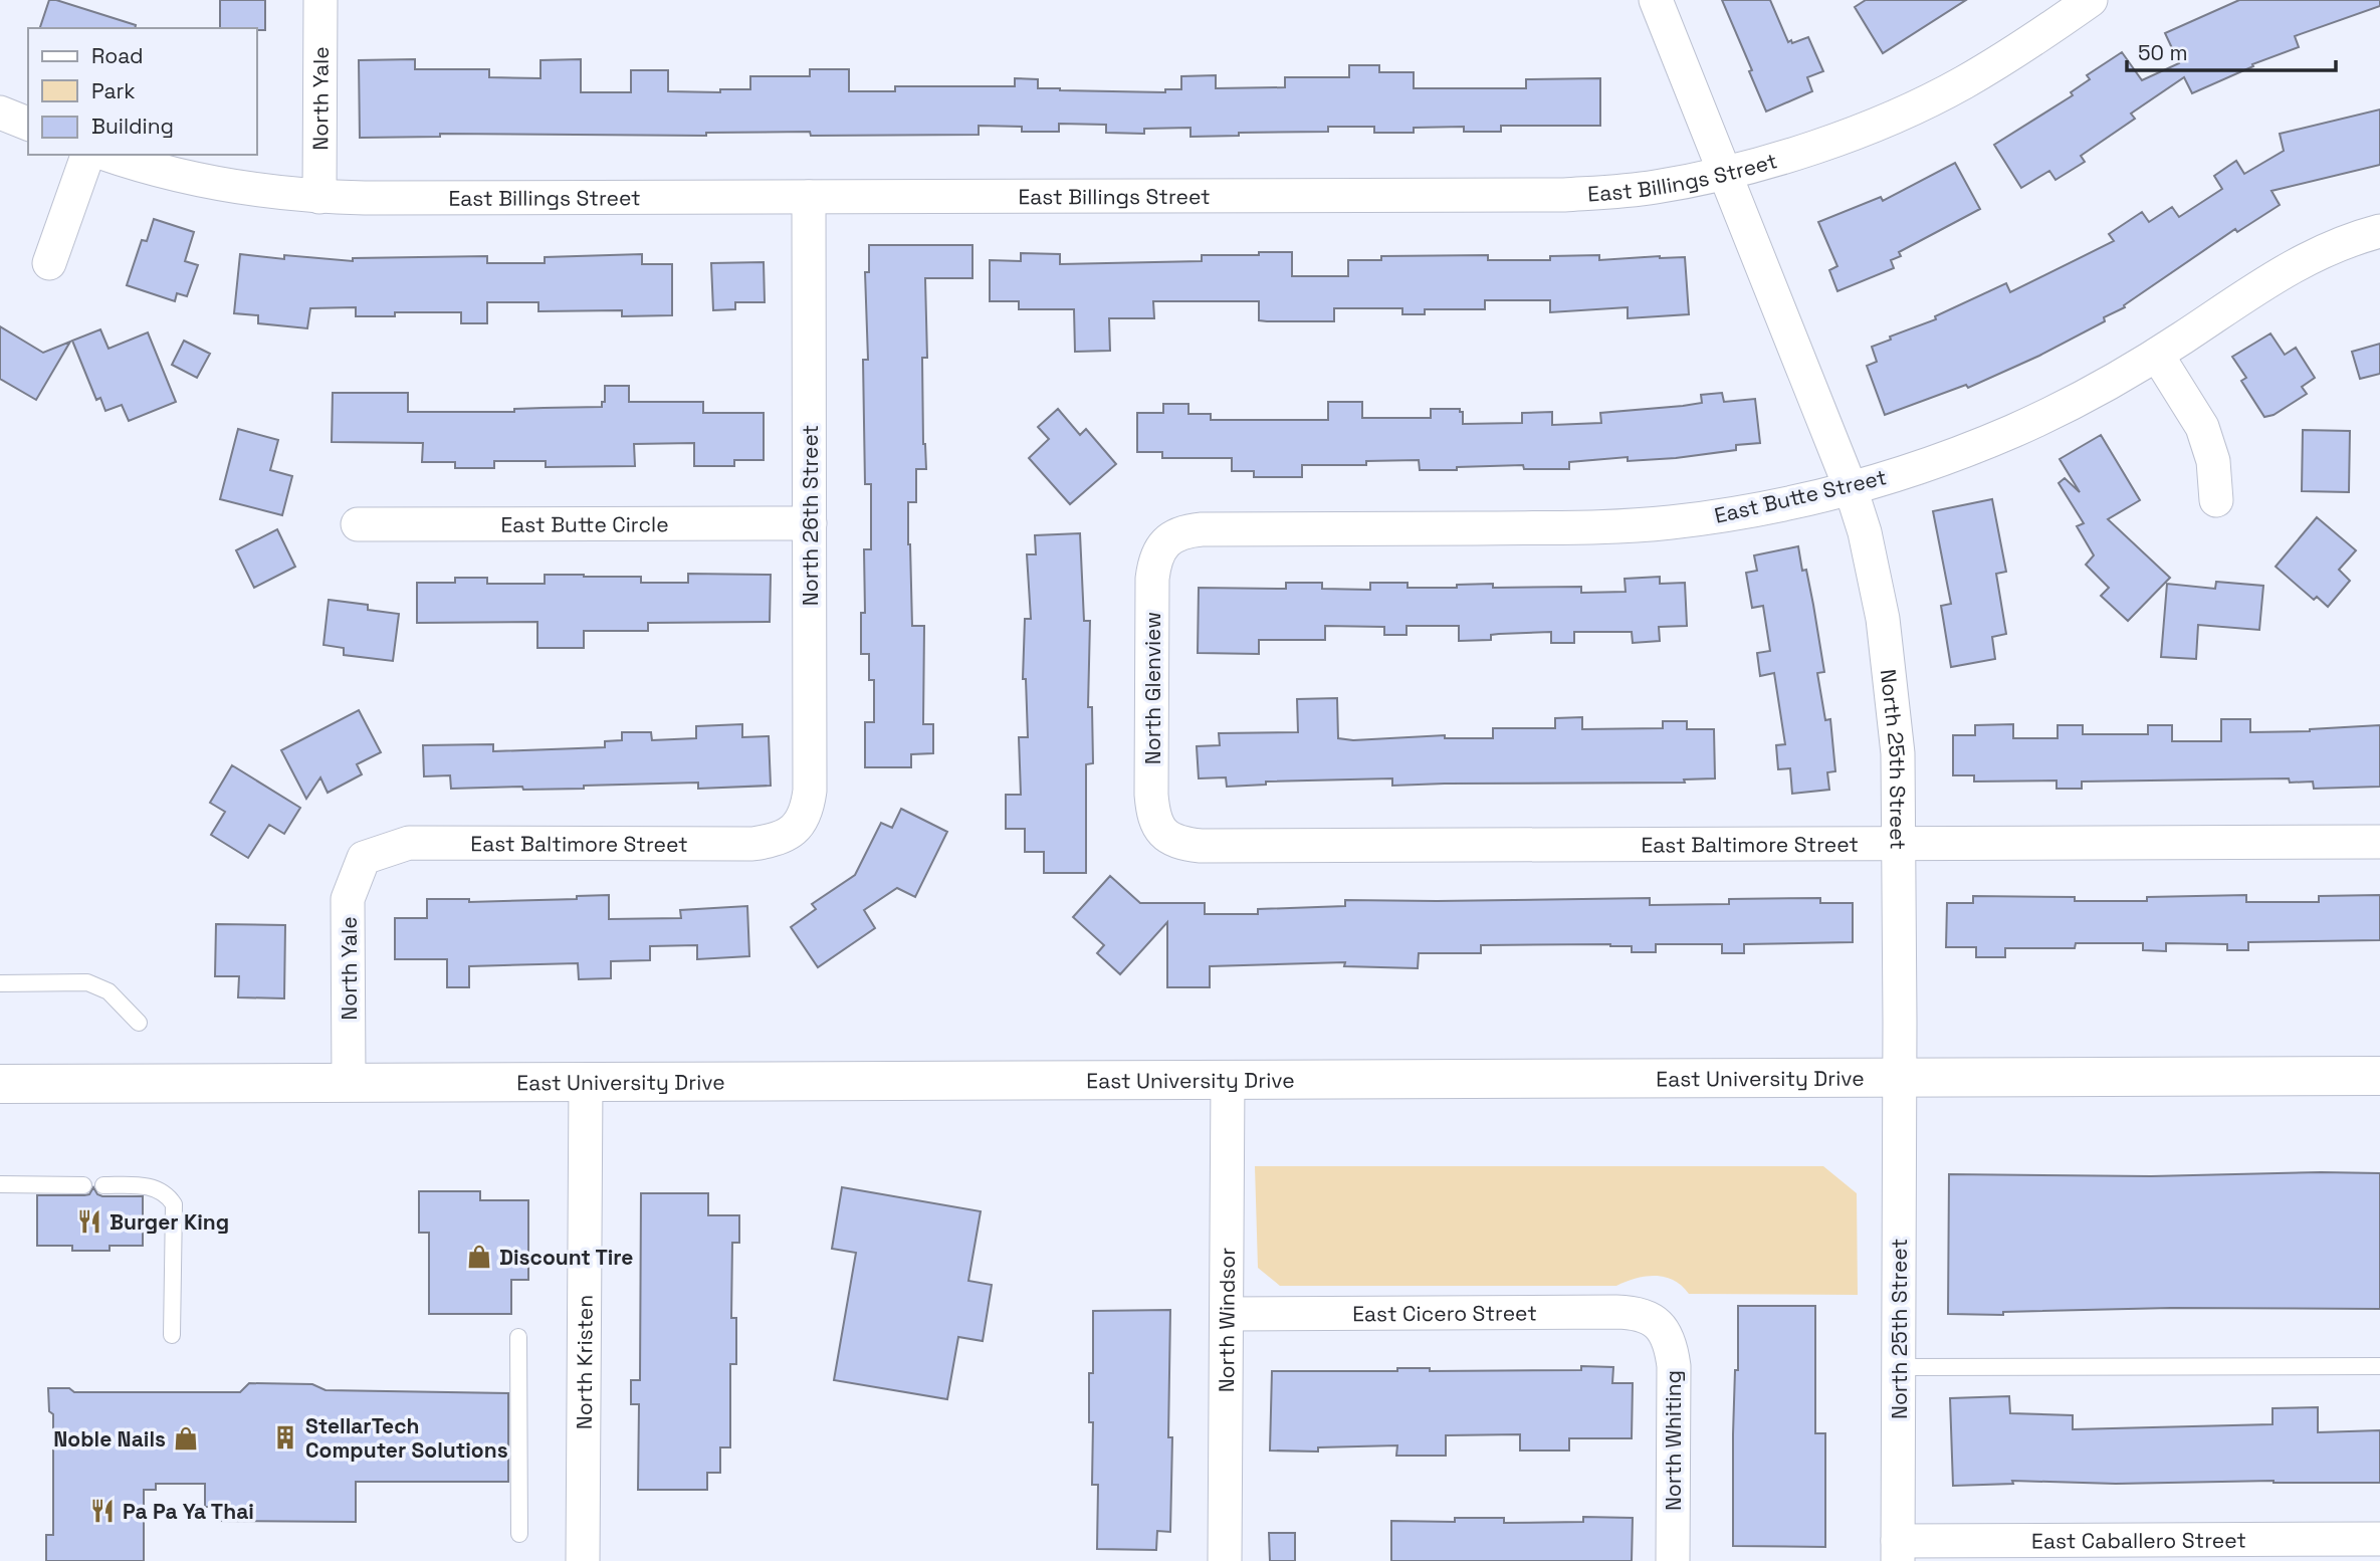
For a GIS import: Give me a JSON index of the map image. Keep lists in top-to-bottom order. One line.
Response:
{"streets":{"main road":["East University Drive"],"street":["North Yale","East Billings Street","East Butte Street","North 26th Street","East Butte Circle","North Glenview","North 25th Street","East Baltimore Street","East Cicero Street","North Windsor","North Kristen","North Whiting","East Caballero Street"]},"crossings":[["North Yale","East Billings Street"],["North Yale","East Baltimore Street"],["North Yale","East University Drive"],["East Billings Street","North 26th Street"],["East Billings Street","North 25th Street"],["East Butte Street","North Glenview"],["East Butte Street","North 25th Street"],["North 26th Street","East Butte Circle"],["North 26th Street","East Baltimore Street"],["North Glenview","East Baltimore Street"],["North 25th Street","East Baltimore Street"],["North 25th Street","East University Drive"],["North 25th Street","East Caballero Street"],["East University Drive","North Windsor"],["East University Drive","North Kristen"],["East Cicero Street","North Windsor"],["East Cicero Street","North Whiting"]],"places":{"restaurant":["Burger King","Pa Pa Ya Thai"],"shop":["Discount Tire","Noble Nails"],"building":["StellarTech Computer Solutions"]},"legend":["Road","Park","Building"],"scale_bar":"50 m"}
